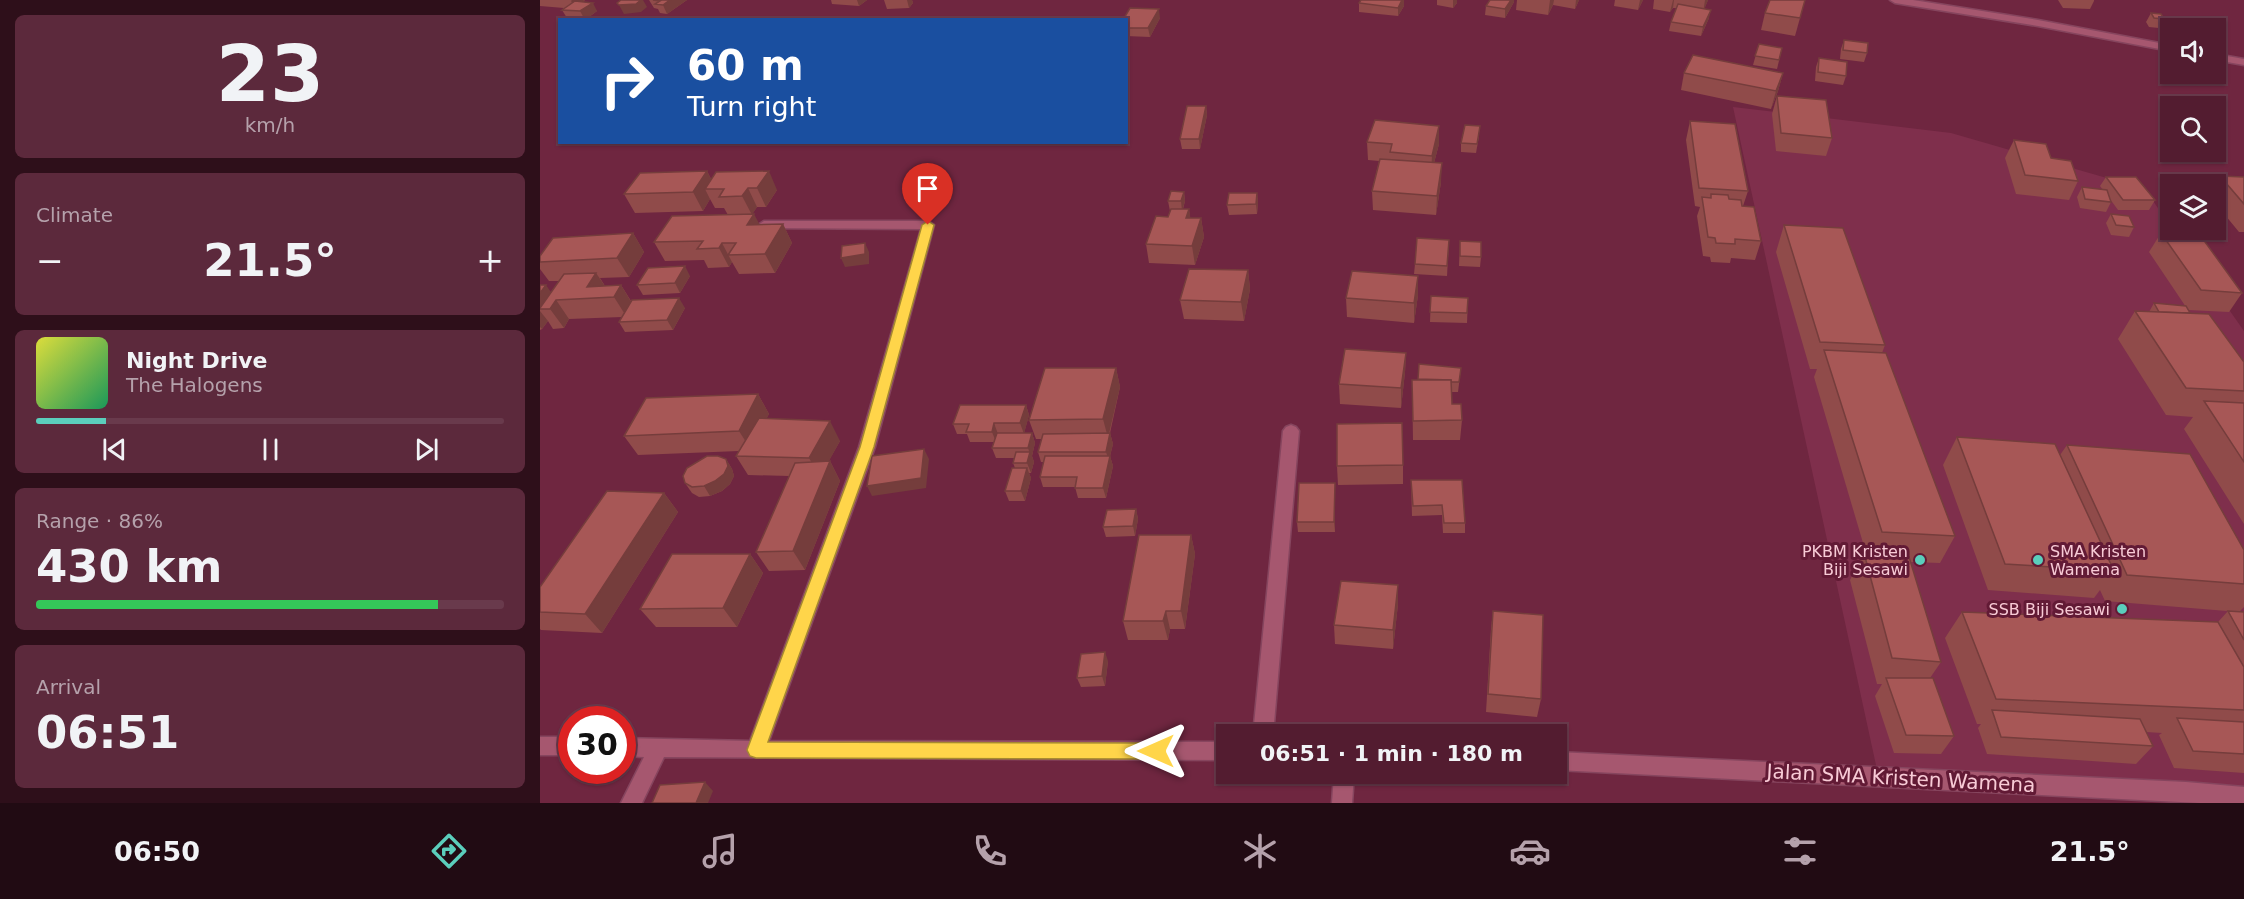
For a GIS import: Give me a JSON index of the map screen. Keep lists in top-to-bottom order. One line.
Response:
{"streets":{"street":["Jalan SMA Kristen Wamena"]},"places":["PKBM Kristen Biji Sesawi","SMA Kristen Wamena","SSB Biji Sesawi"],"page":{"tile":[["23","km/h"],"Climate",["Range · 86%","430 km"],["Arrival","06:51"]],"turn":["60 m","Turn right"],"heat":["−","21.5°","+"],"song":["Night Drive","The Halogens"],"limit":"30","trip":"06:51 · 1 min · 180 m","tabs":["06:50","21.5°"]}}
